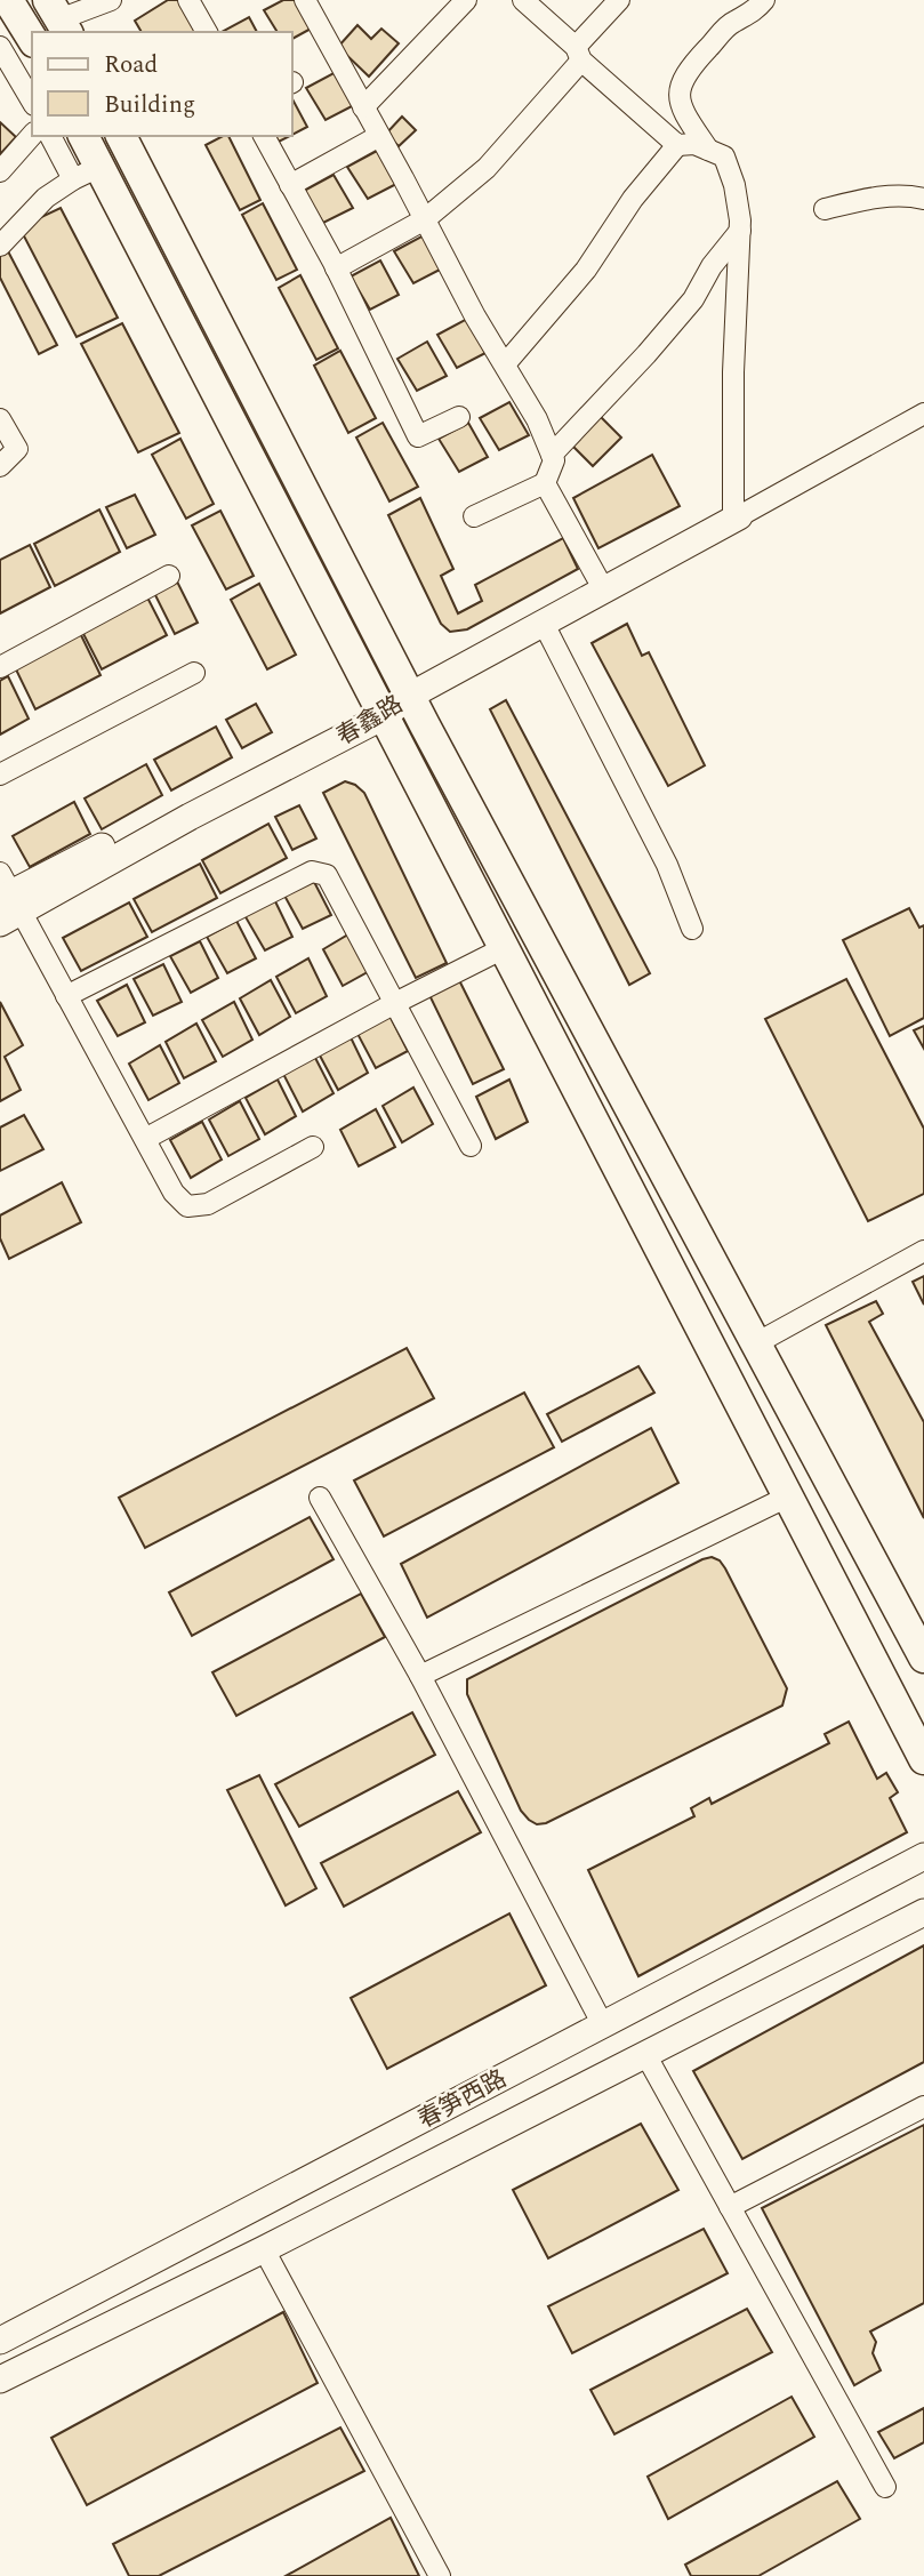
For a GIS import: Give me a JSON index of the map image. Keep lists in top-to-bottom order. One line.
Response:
{"streets":{"main road":["春鑫路","春笋西路"]},"legend":["Road","Building"]}
